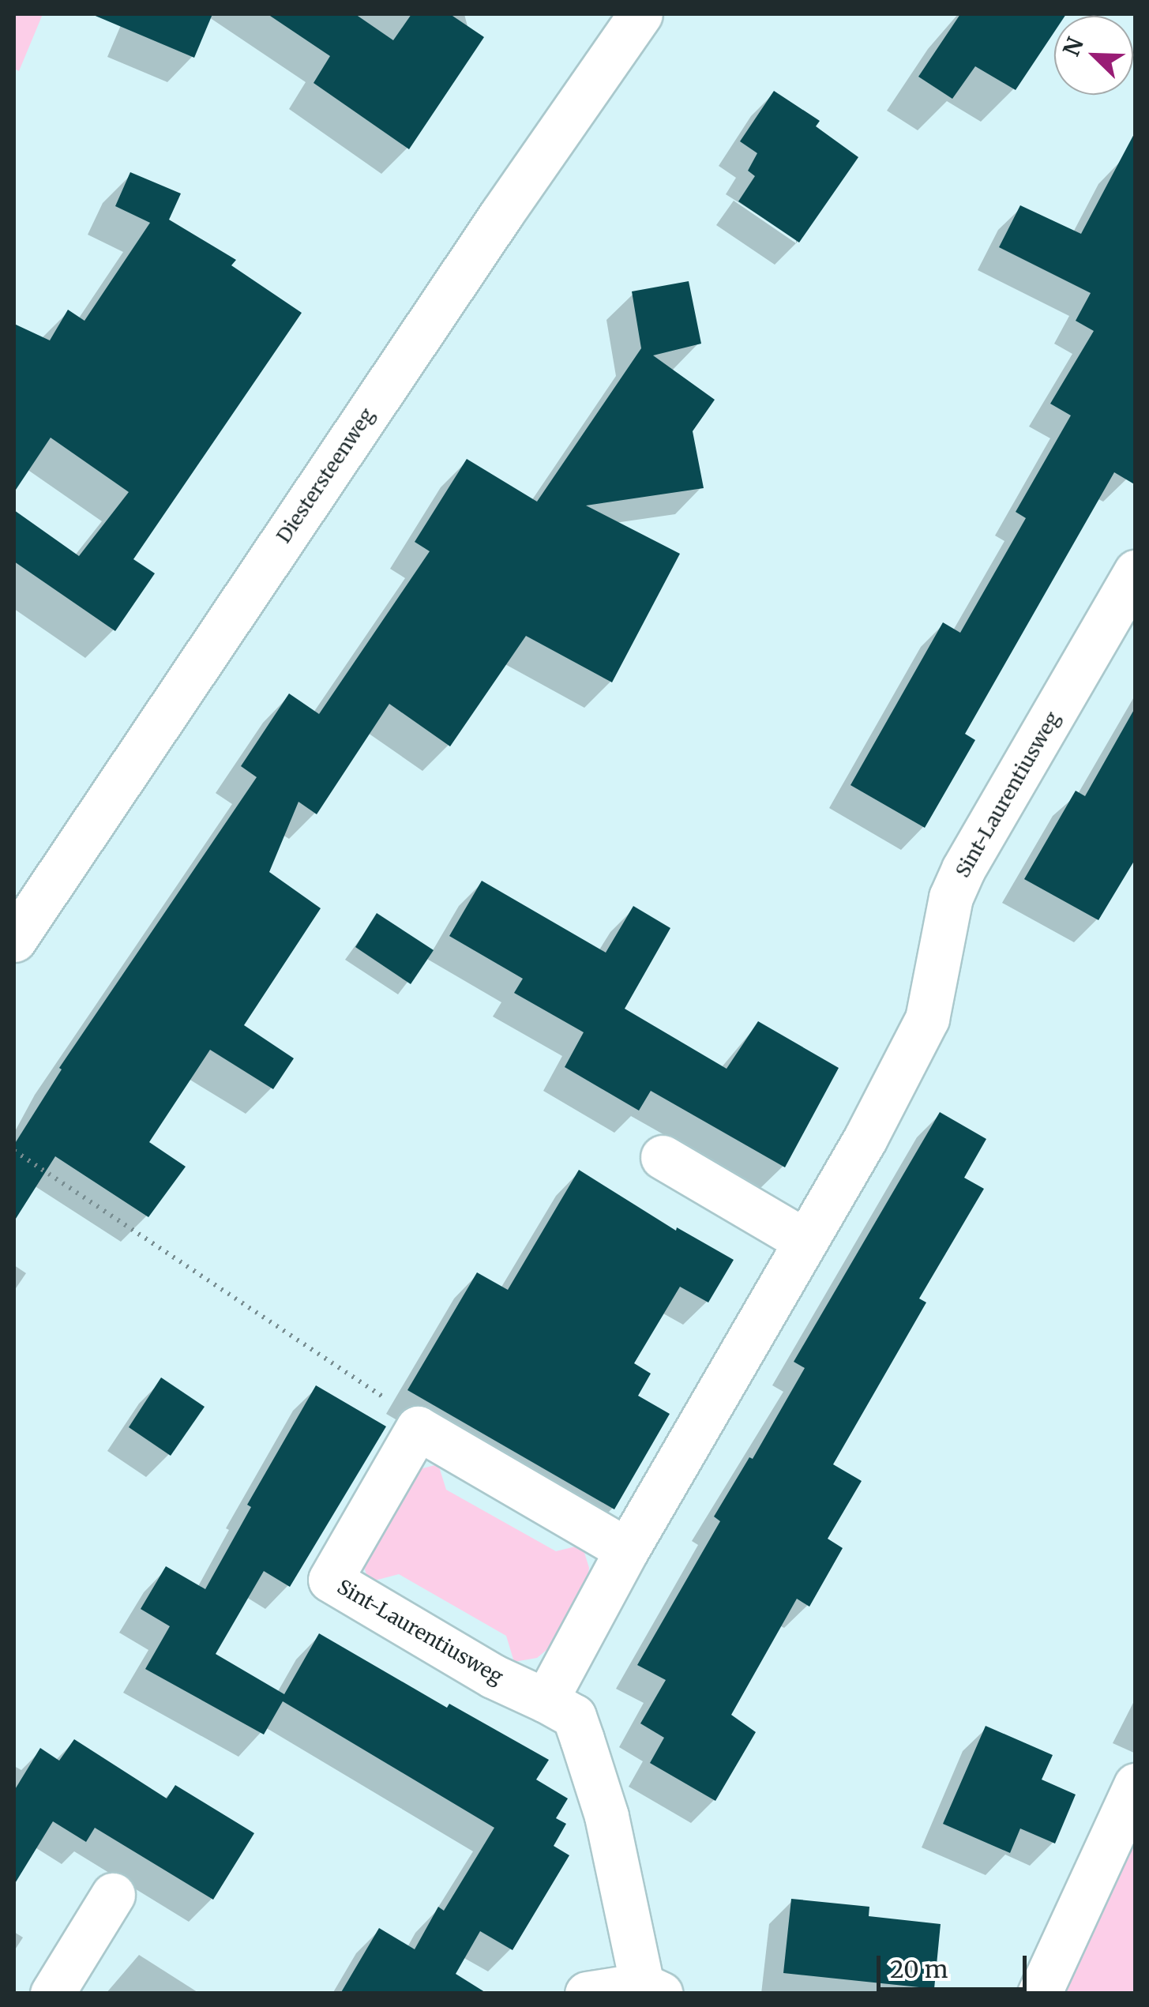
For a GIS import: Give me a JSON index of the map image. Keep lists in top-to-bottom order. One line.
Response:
{"streets":{"street":["Diestersteenweg","Sint-Laurentiusweg"]},"scale_bar":"20 m","north":"top left"}
